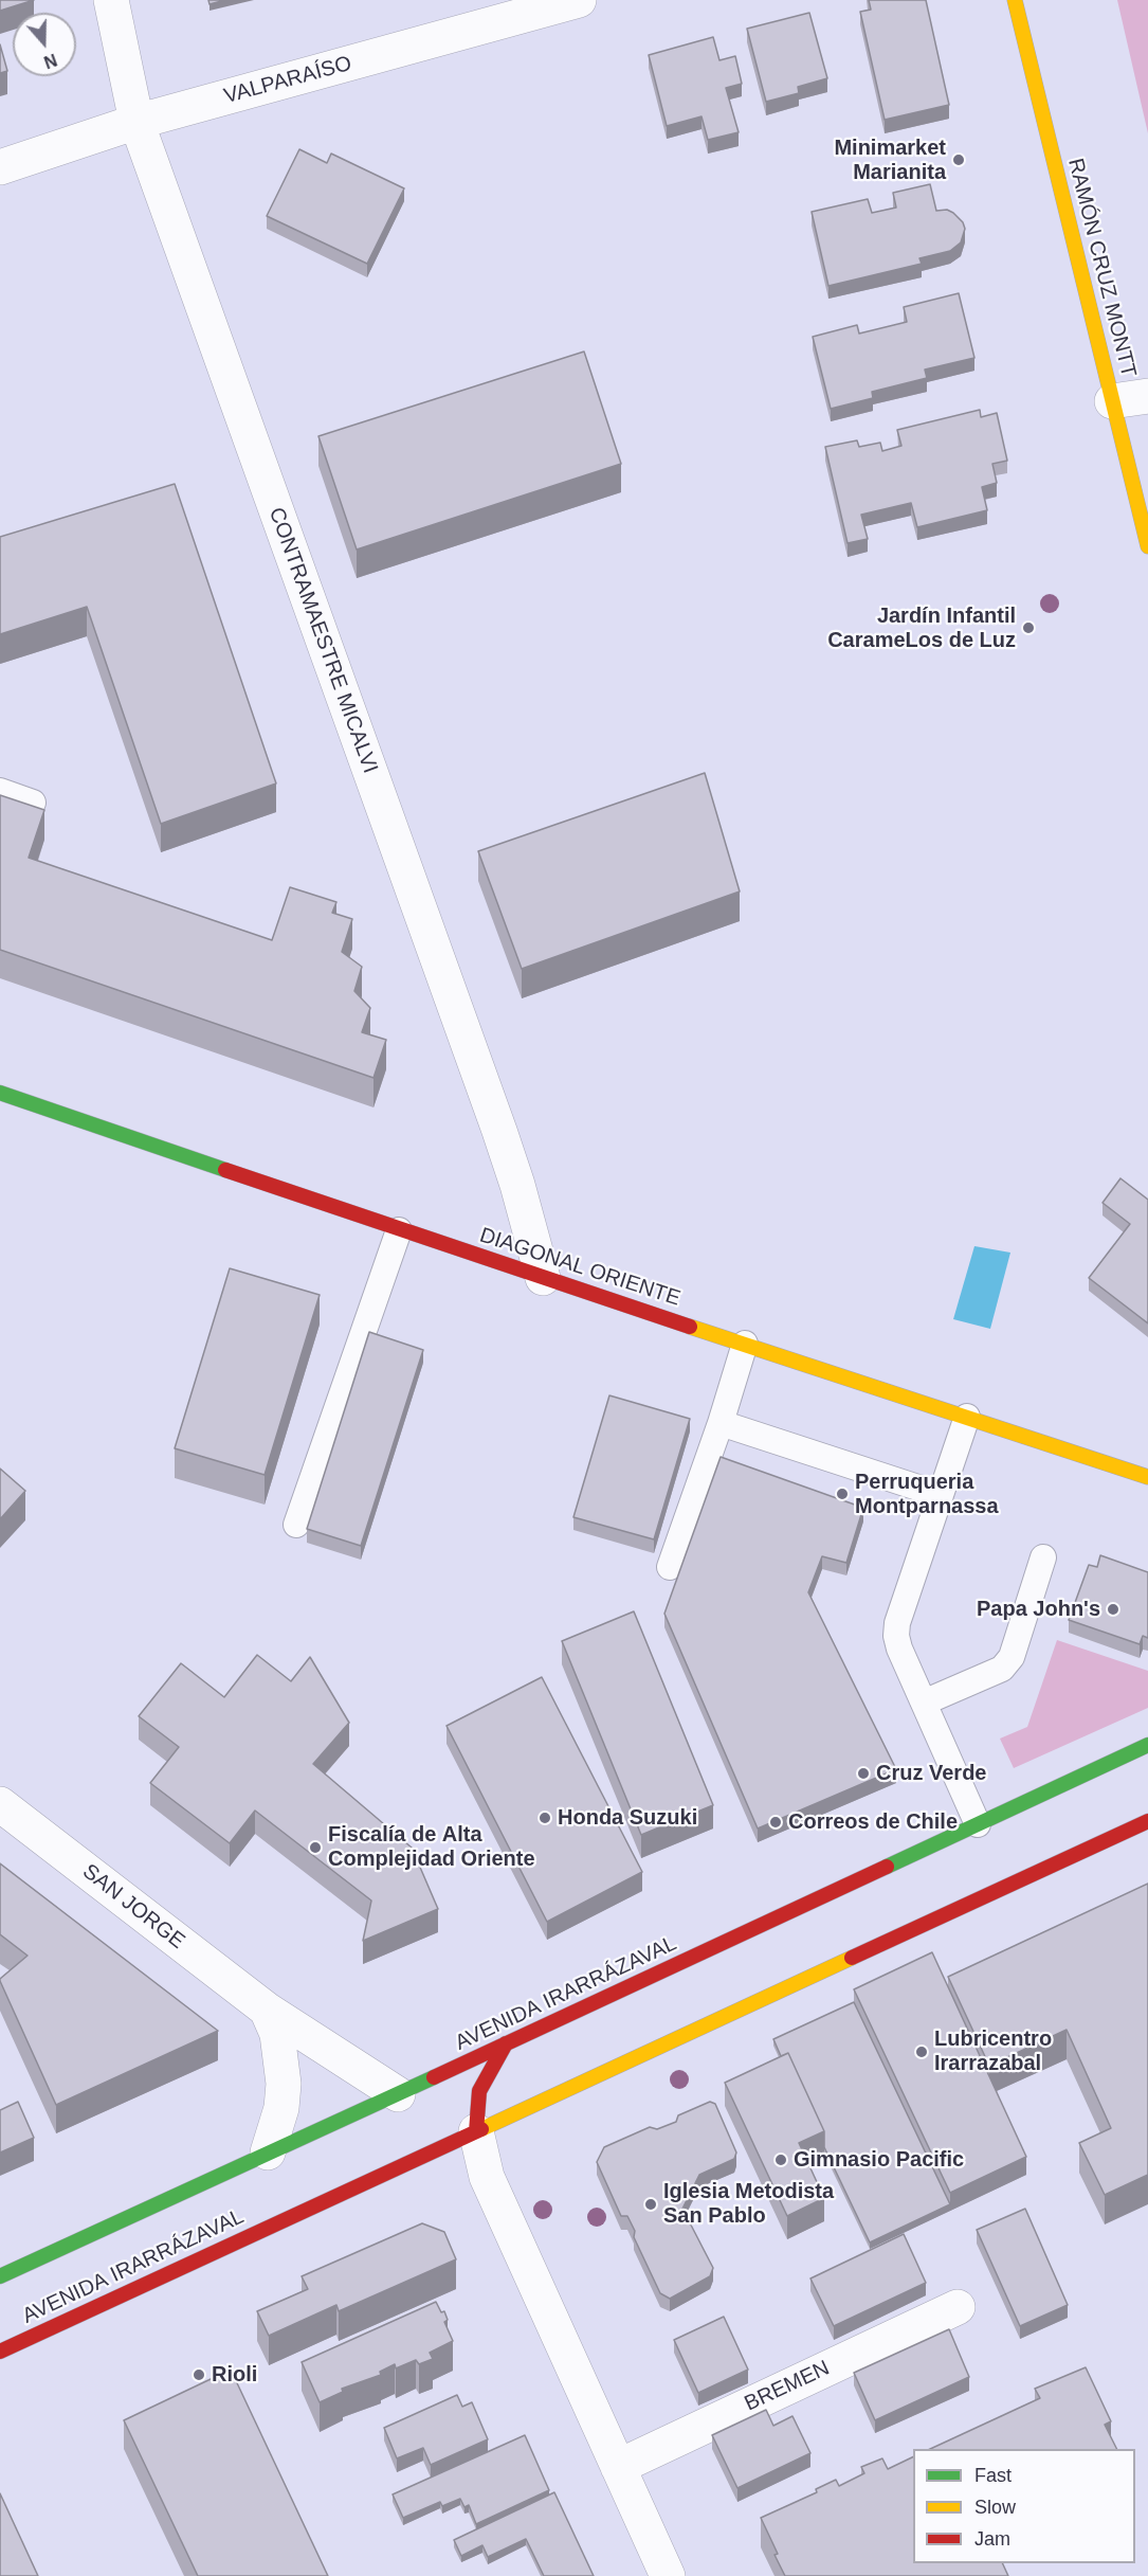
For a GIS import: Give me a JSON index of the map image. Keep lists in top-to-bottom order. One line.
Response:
{"streets":{"main road":["RAMÓN CRUZ MONTT","DIAGONAL ORIENTE","AVENIDA IRARRÁZAVAL"],"street":["VALPARAÍSO","CONTRAMAESTRE MICALVI","SAN JORGE","BREMEN"]},"crossings":[["VALPARAÍSO","CONTRAMAESTRE MICALVI"],["CONTRAMAESTRE MICALVI","DIAGONAL ORIENTE"],["SAN JORGE","AVENIDA IRARRÁZAVAL"]],"places":["Minimarket Marianita","Jardín Infantil CarameLos de Luz","Perruqueria Montparnassa","Papa John's","Cruz Verde","Honda Suzuki","Correos de Chile","Fiscalía de Alta Complejidad Oriente","Lubricentro Irarrazabal","Gimnasio Pacific","Iglesia Metodista San Pablo","Rioli"],"legend":["Fast","Slow","Jam"],"north":"bottom"}
